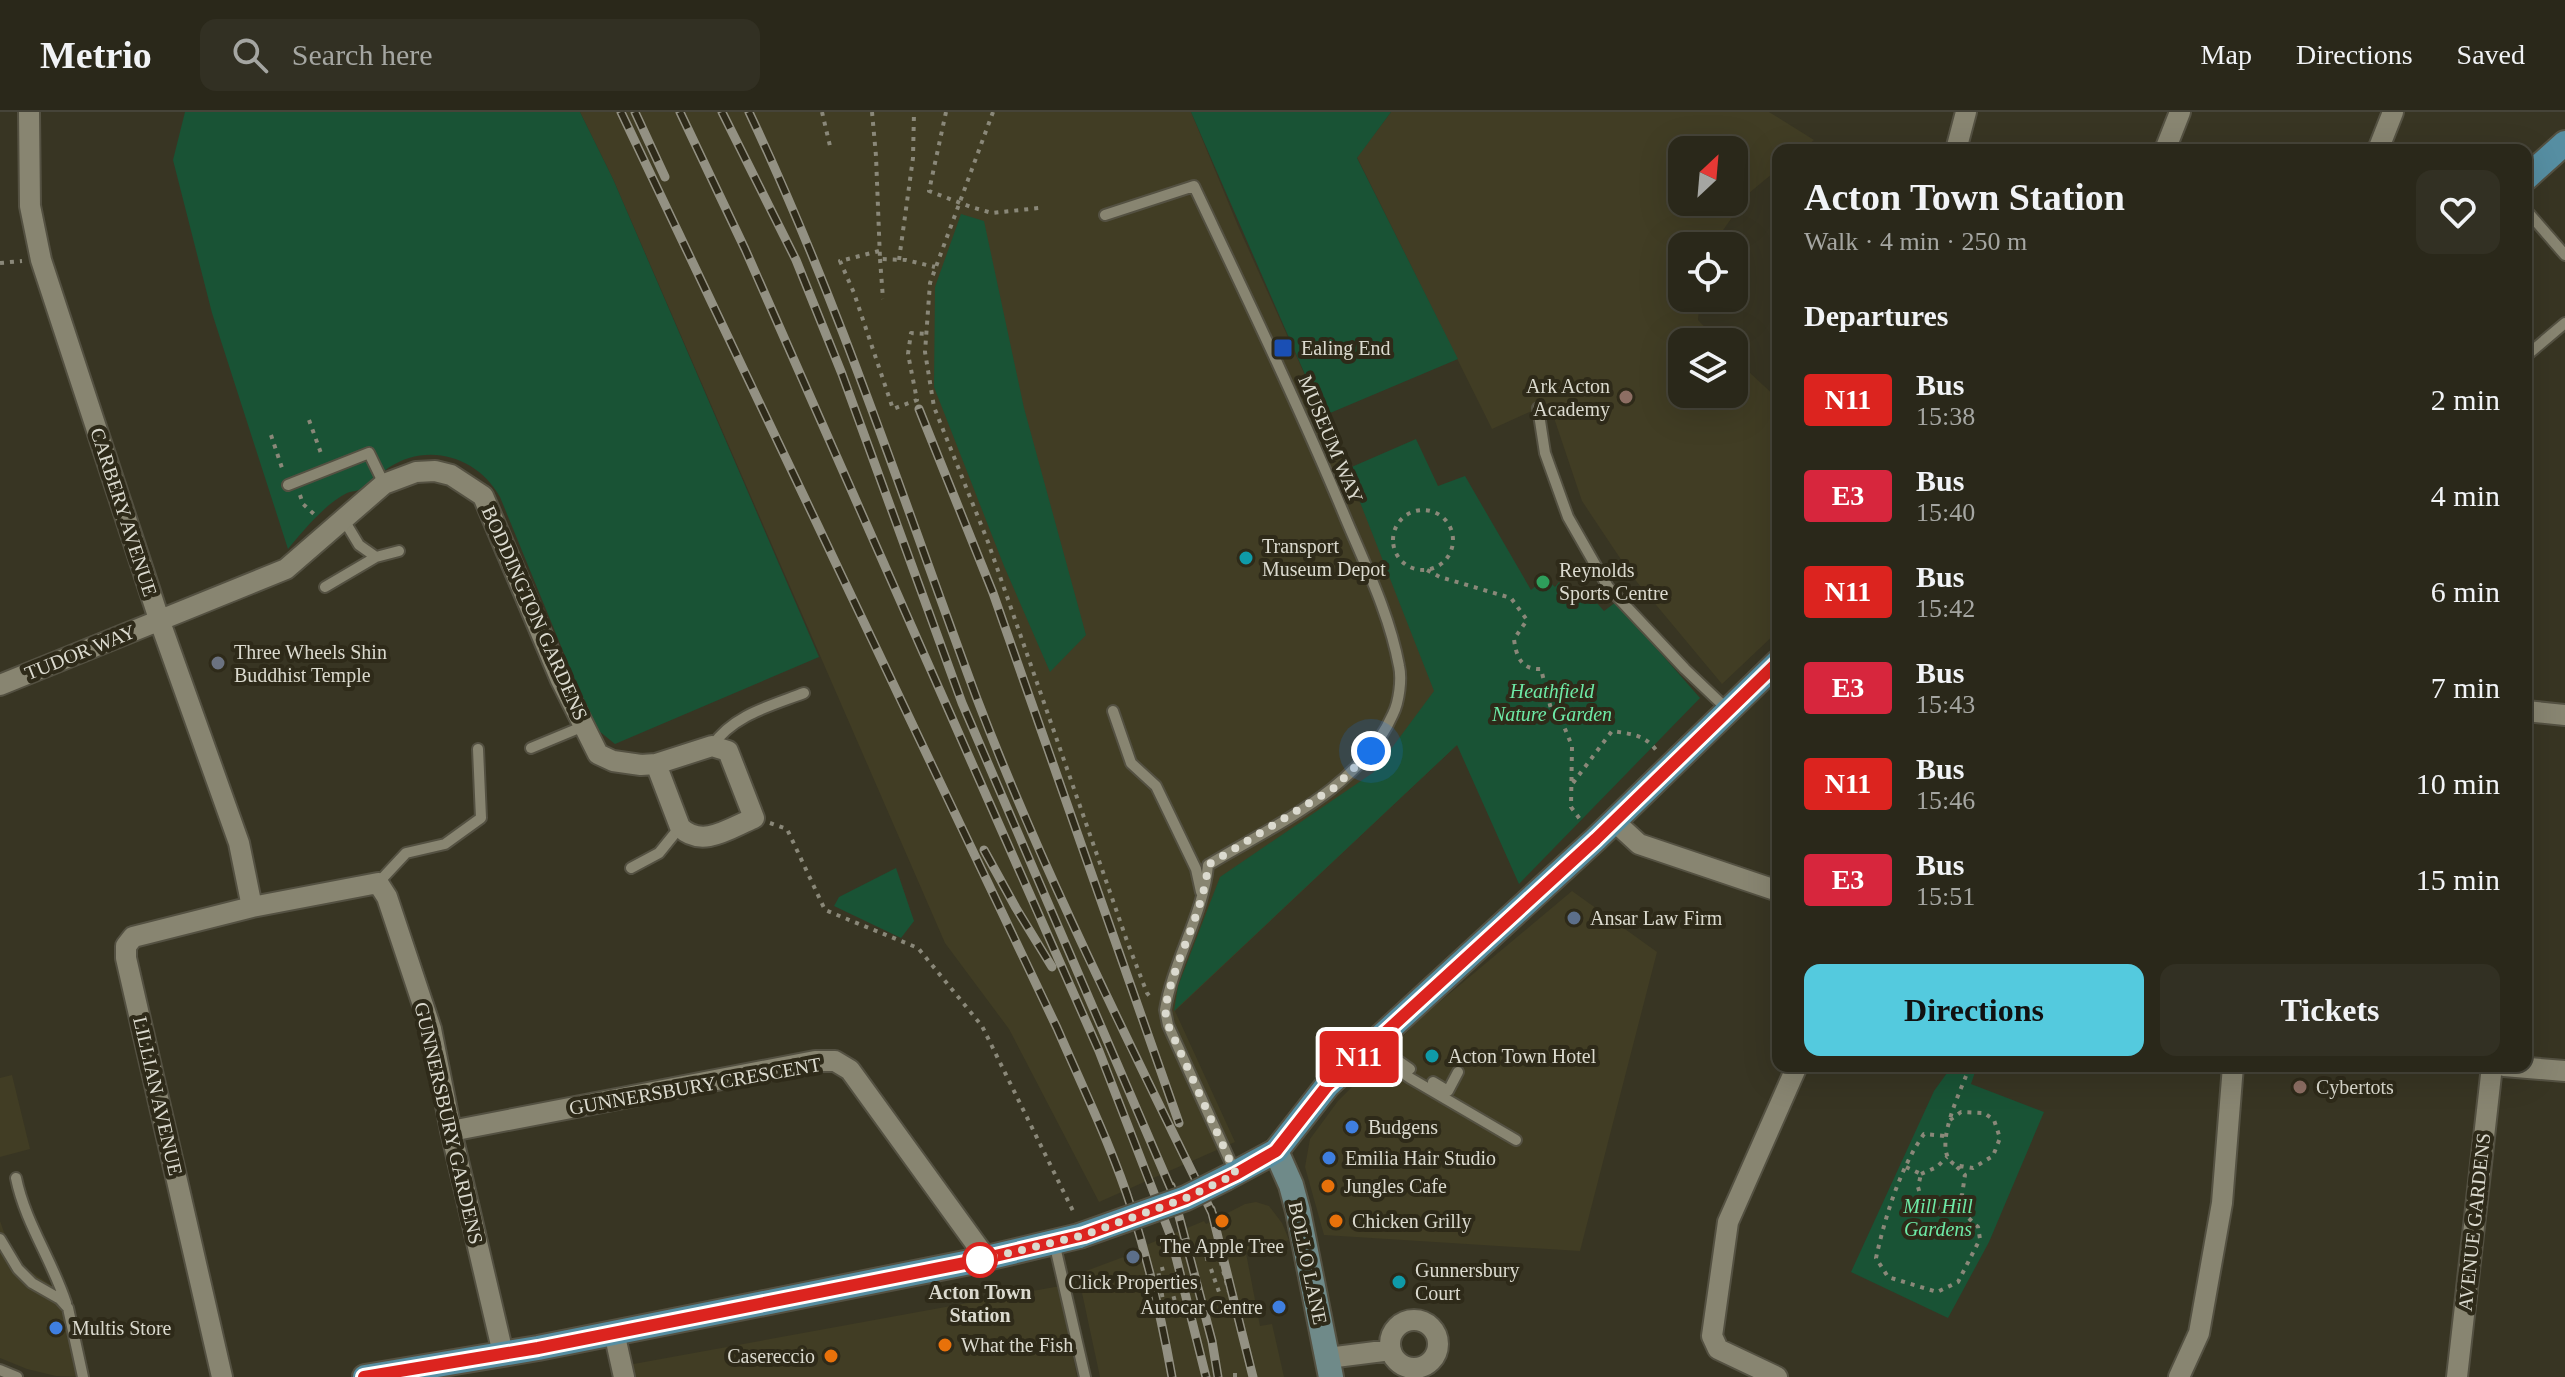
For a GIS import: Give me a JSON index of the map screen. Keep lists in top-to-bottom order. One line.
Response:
{"streets":{"street":["CARBERY AVENUE","BODDINGTON GARDENS","TUDOR WAY","GUNNERSBURY CRESCENT","LILLIAN AVENUE","GUNNERSBURY GARDENS","AVENUE GARDENS","BOLLO LANE"],"lane":["MUSEUM WAY"]},"crossings":[["CARBERY AVENUE","BODDINGTON GARDENS"],["CARBERY AVENUE","TUDOR WAY"],["CARBERY AVENUE","LILLIAN AVENUE"],["BODDINGTON GARDENS","TUDOR WAY"],["GUNNERSBURY CRESCENT","GUNNERSBURY GARDENS"]],"parks":["Heathfield Nature Garden","Mill Hill Gardens"],"places":{"transit":["Ealing End"],"other":["Ark Acton Academy","Transport Museum Depot","Reynolds Sports Centre","Three Wheels Shin Buddhist Temple","Ansar Law Firm","Acton Town Hotel","Cybertots","Budgens","Emilia Hair Studio","Jungles Cafe","The Apple Tree","Chicken Grilly","Click Properties","Acton Town Station","Gunnersbury Court","Autocar Centre","Multis Store","What the Fish","Casereccio"]},"lines":["bus line N11"],"north":"top right","page":{"header":"Metrio","search":"Search here","nav":["Map","Directions","Saved"],"on_map":"N11","heading":[["Acton Town Station","Walk · 4 min · 250 m"],"Departures"],"list":[{"mark":"N11","name":"Bus","note":"15:38","value":"2 min"},{"mark":"E3","name":"Bus","note":"15:40","value":"4 min"},{"mark":"N11","name":"Bus","note":"15:42","value":"6 min"},{"mark":"E3","name":"Bus","note":"15:43","value":"7 min"},{"mark":"N11","name":"Bus","note":"15:46","value":"10 min"},{"mark":"E3","name":"Bus","note":"15:51","value":"15 min"}],"buttons":["Directions","Tickets"]}}
